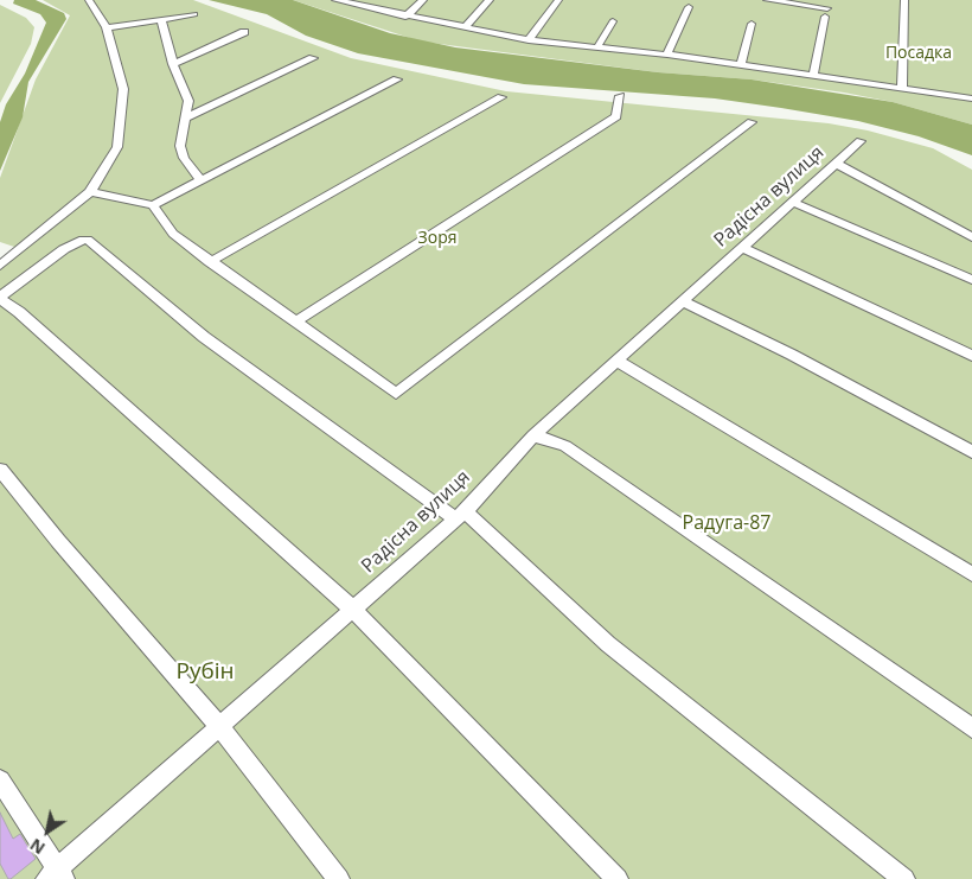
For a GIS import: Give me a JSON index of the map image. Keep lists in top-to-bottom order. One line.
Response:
{"streets":{"street":["Радісна вулиця"]},"parks":["Посадка","Зоря","Радуга-87","Рубін"],"north":"bottom left"}
